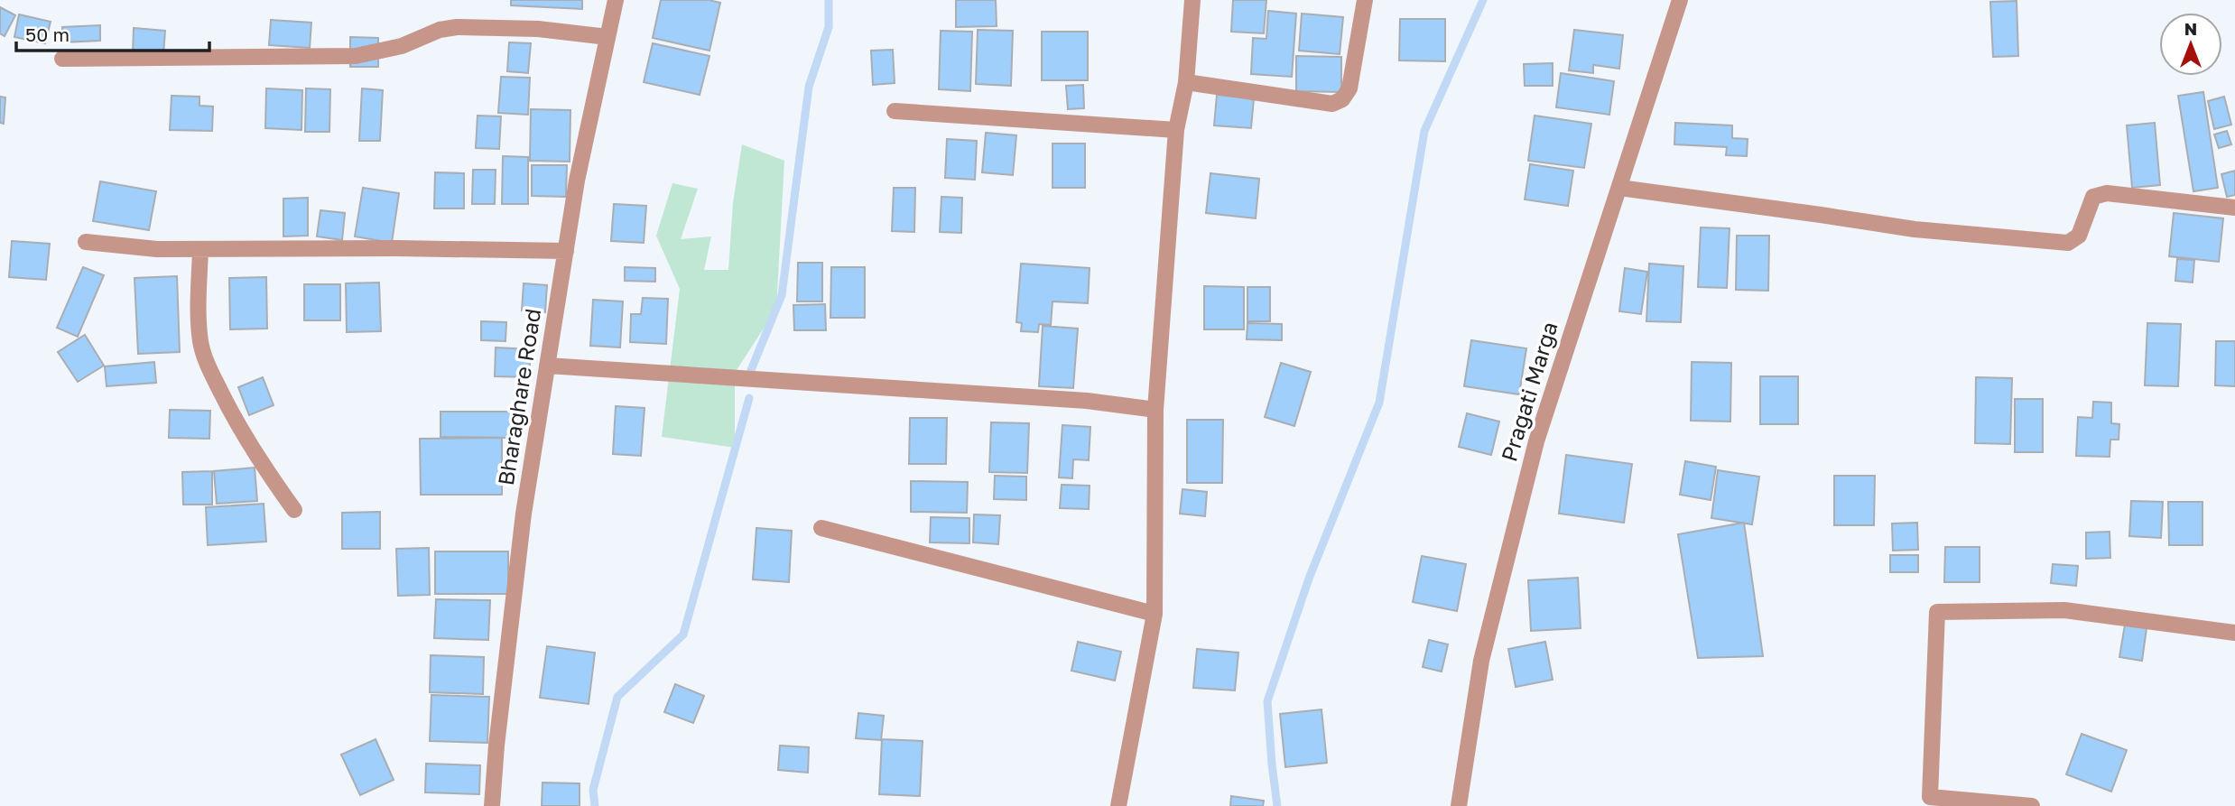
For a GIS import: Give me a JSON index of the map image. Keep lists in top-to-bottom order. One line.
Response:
{"streets":{"street":["Pragati Marga","Bharaghare Road"]},"scale_bar":"50 m","north":"top"}
